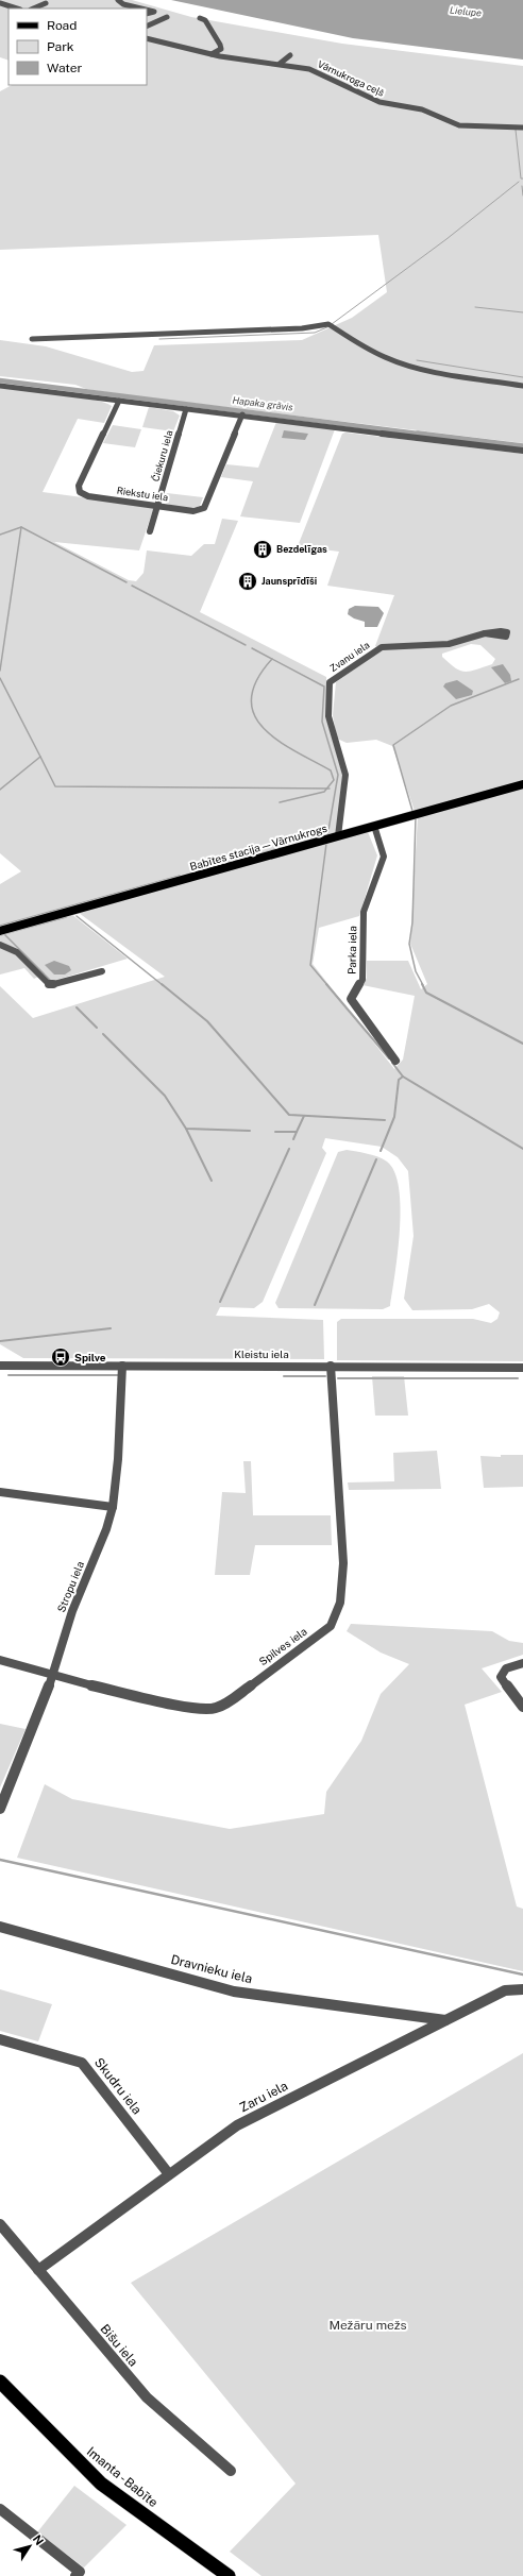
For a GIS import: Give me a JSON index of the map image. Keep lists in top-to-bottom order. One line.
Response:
{"streets":{"main road":["Babītes stacija — Vārnukrogs","Imanta - Babīte"],"street":["Vārnukroga ceļš","Čiekuru iela","Riekstu iela","Zvanu iela","Parka iela","Kleistu iela","Stropu iela","Spilves iela","Dravnieku iela","Skudru iela","Zaru iela","Bišu iela"]},"crossings":[["Čiekuru iela","Riekstu iela"],["Zvanu iela","Babītes stacija — Vārnukrogs"],["Babītes stacija — Vārnukrogs","Parka iela"],["Kleistu iela","Stropu iela"],["Kleistu iela","Spilves iela"],["Stropu iela","Spilves iela"],["Dravnieku iela","Zaru iela"],["Skudru iela","Zaru iela"],["Zaru iela","Bišu iela"]],"water":["Lielupe","Hapaka grāvis"],"parks":["Mežāru mežs"],"places":{"building":["Bezdelīgas","Jaunsprīdīši"],"bus stop":["Spilve"]},"legend":["Road","Park","Water"],"north":"top right"}
